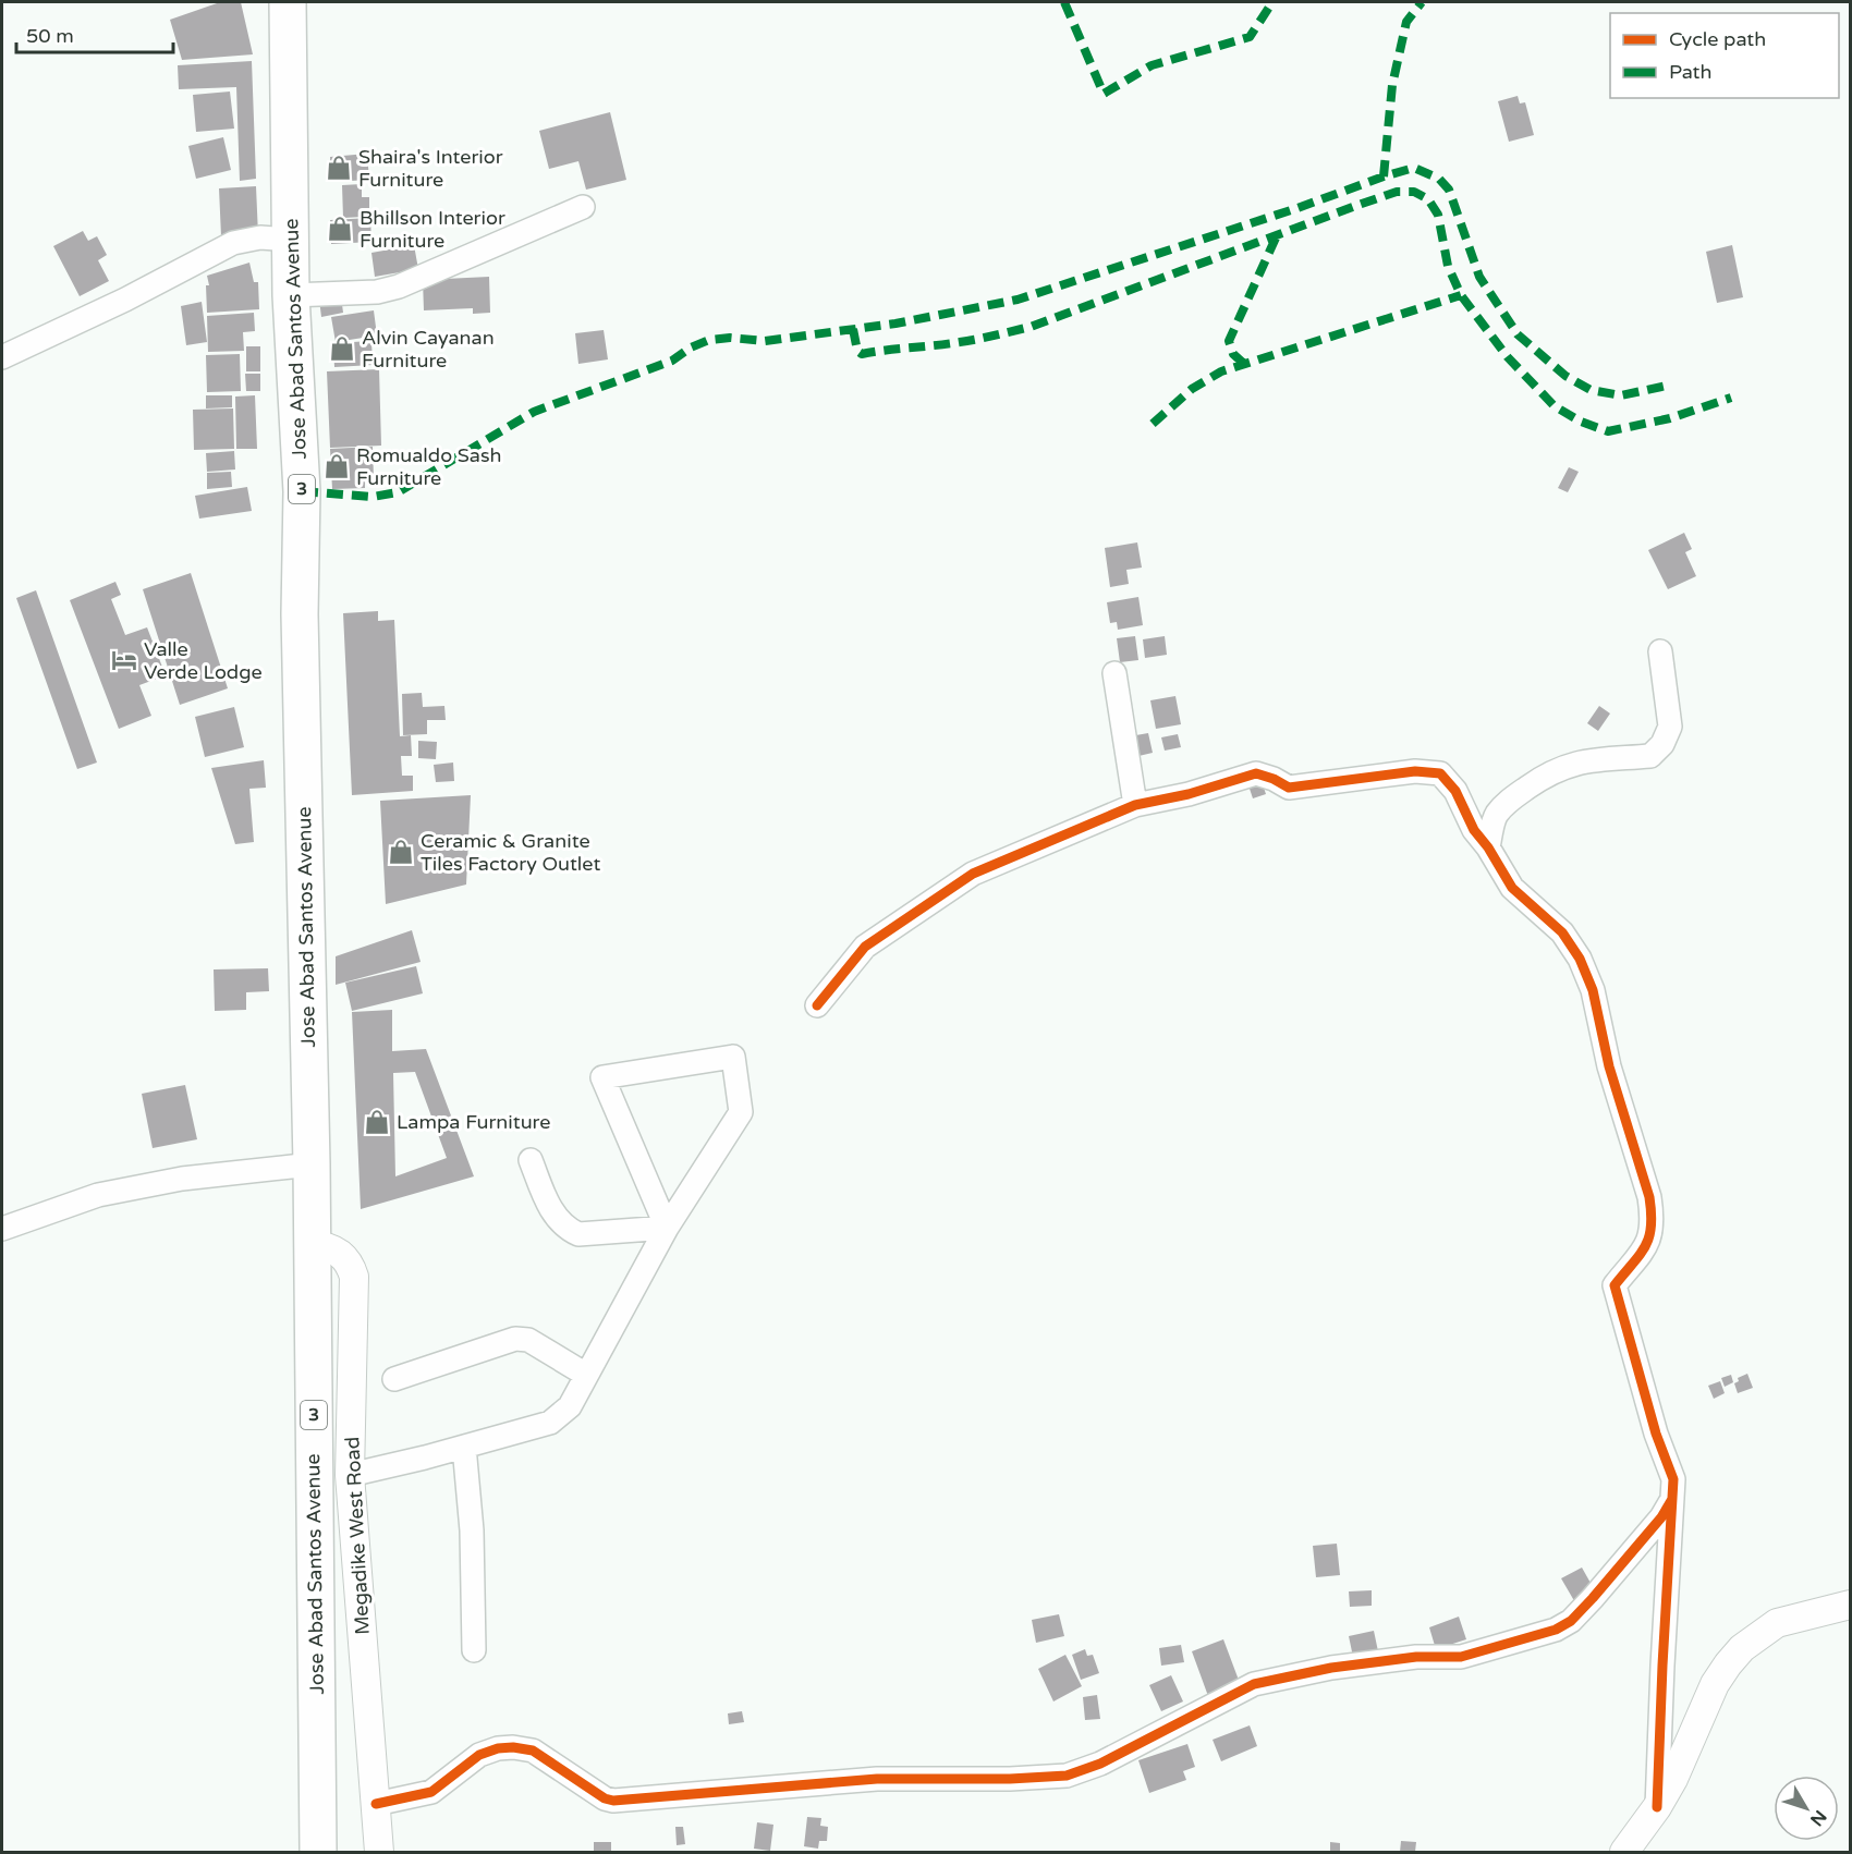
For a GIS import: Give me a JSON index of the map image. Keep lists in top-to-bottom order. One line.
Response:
{"streets":{"highway":["Jose Abad Santos Avenue","3"],"street":["Megadike West Road"]},"crossings":[["Jose Abad Santos Avenue","Megadike West Road"]],"places":{"shop":["Shaira's Interior Furniture","Bhillson Interior Furniture","Alvin Cayanan Furniture","Romualdo Sash Furniture","Ceramic & Granite Tiles Factory Outlet","Lampa Furniture"],"hotel":["Valle Verde Lodge"]},"legend":["Cycle path","Path"],"scale_bar":"50 m","north":"bottom right"}
